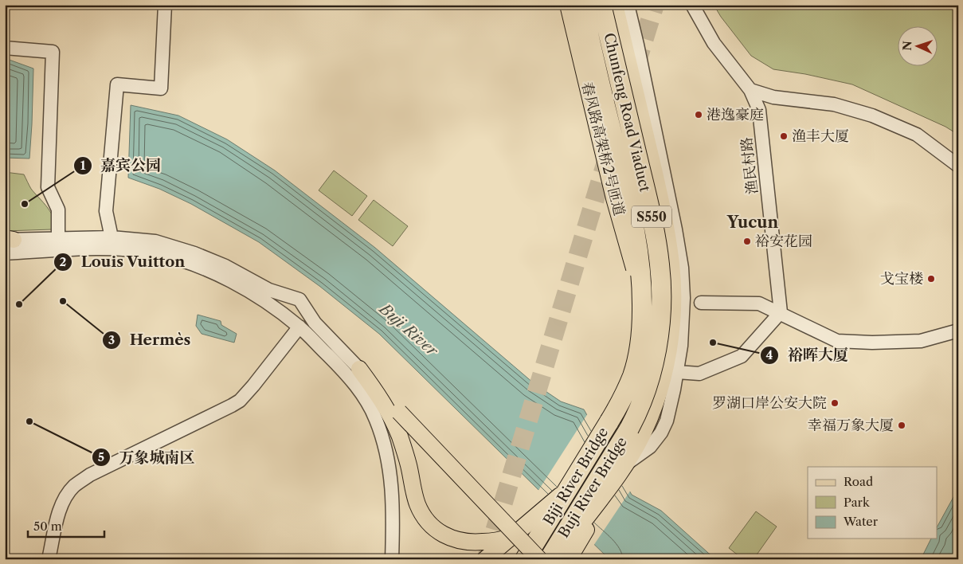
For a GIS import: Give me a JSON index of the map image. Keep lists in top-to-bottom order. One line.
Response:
{"streets":{"highway":["Chunfeng Road Viaduct","S550","Biji River Bridge","Buji River Bridge"],"main road":["春风路高架桥2号匝道"],"street":["渔民村路"]},"crossings":[["Chunfeng Road Viaduct","春风路高架桥2号匝道"],["Chunfeng Road Viaduct","Biji River Bridge"],["Chunfeng Road Viaduct","Buji River Bridge"],["S550","Biji River Bridge"]],"districts":["Yucun"],"water":["Buji River"],"places":["港逸豪庭","渔丰大厦","嘉宾公园","裕安花园","戈宝楼","Hermès","Louis Vuitton","裕晖大厦","罗湖口岸公安大院","万象城南区","幸福万象大厦"],"legend":["Road","Park","Water"],"scale_bar":"50 m","north":"left"}
